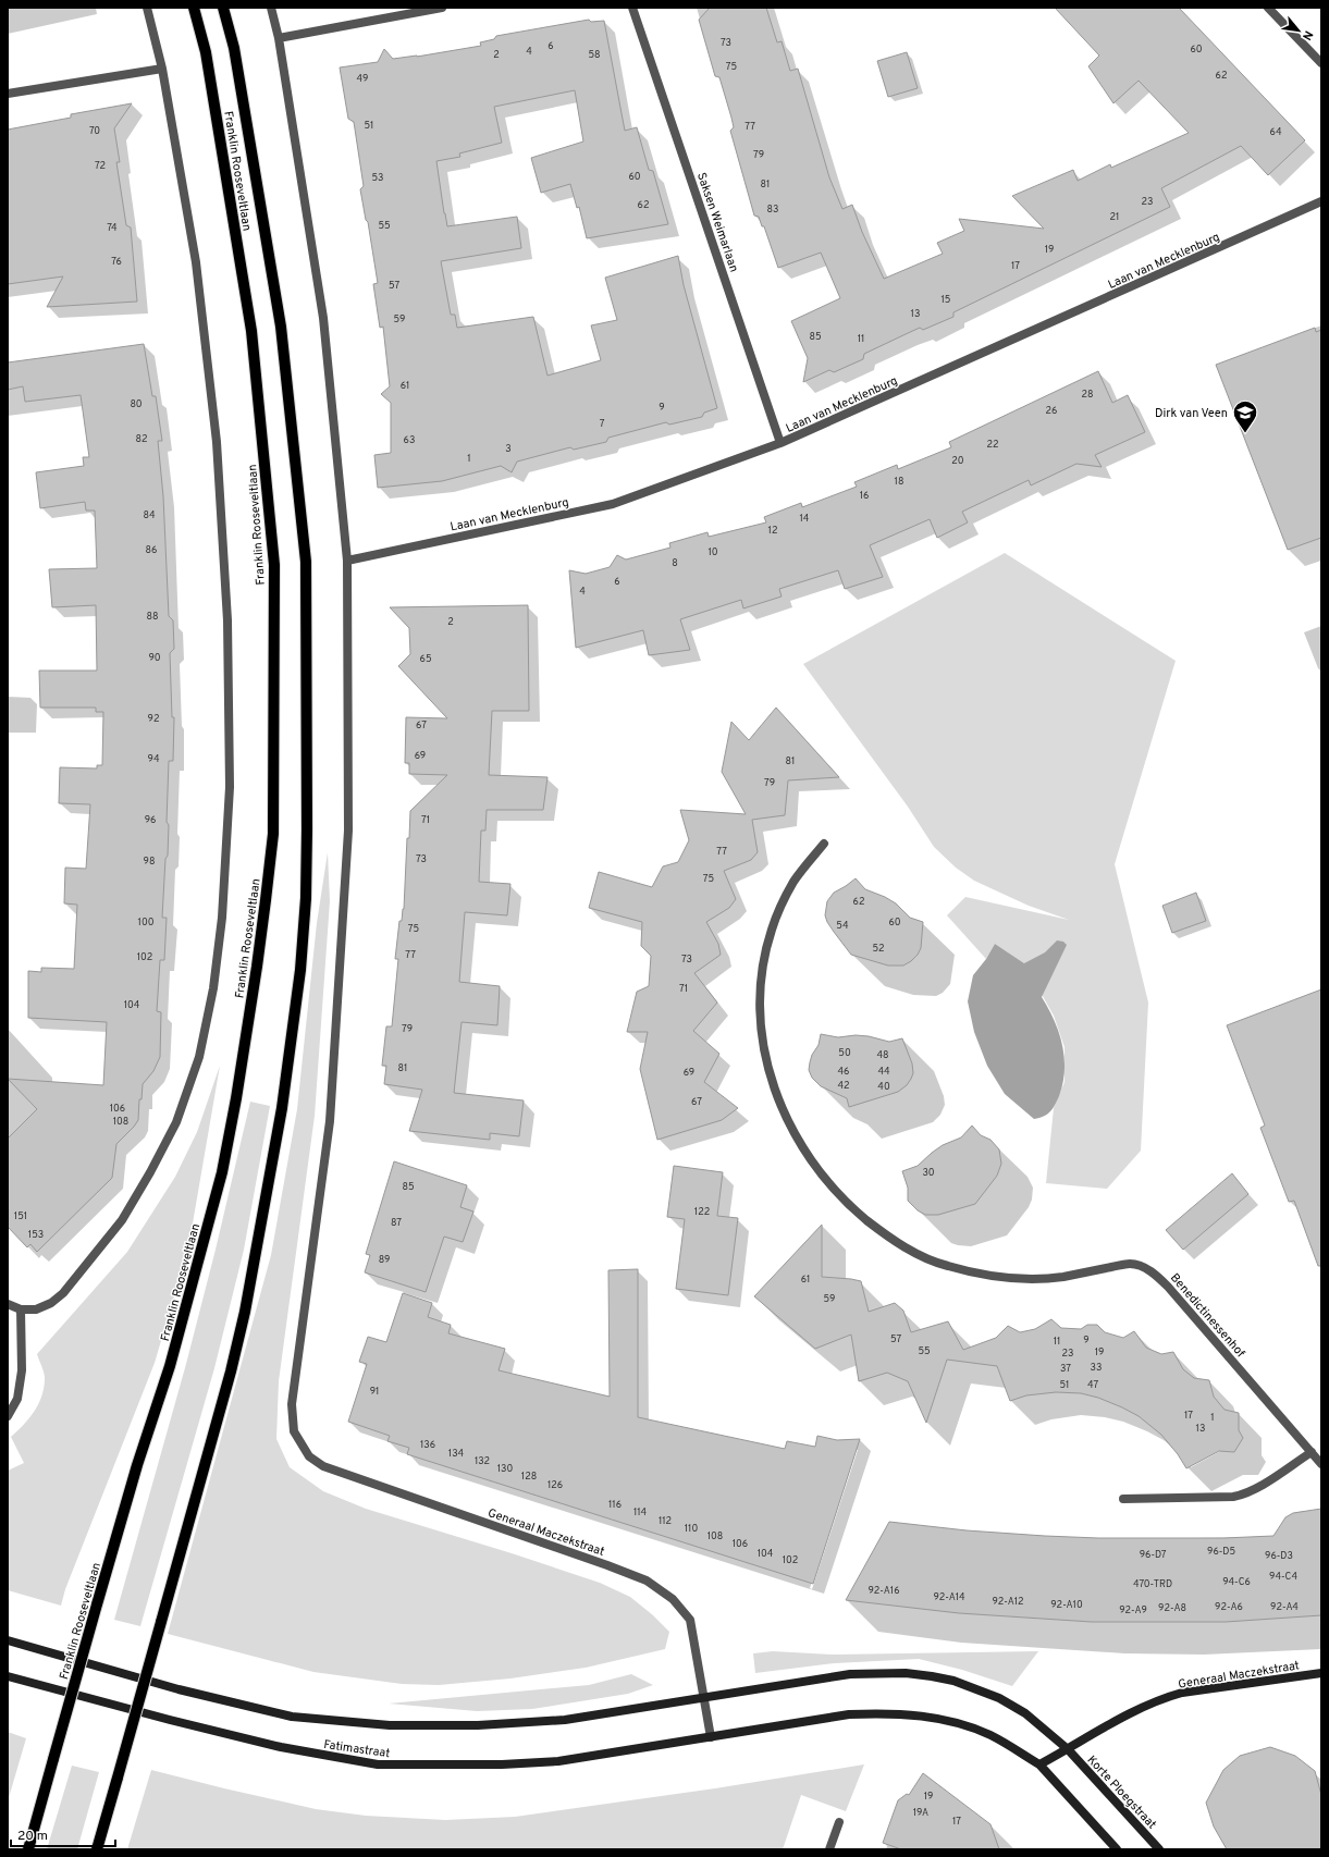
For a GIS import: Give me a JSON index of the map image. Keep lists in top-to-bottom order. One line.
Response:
{"streets":{"main road":["Franklin Rooseveltlaan"],"street":["Saksen Weimarlaan","Laan van Mecklenburg","Benedictinessenhof","Generaal Maczekstraat","Fatimastraat","Korte Ploegstraat"]},"crossings":[["Saksen Weimarlaan","Laan van Mecklenburg"],["Laan van Mecklenburg","Generaal Maczekstraat"],["Generaal Maczekstraat","Fatimastraat"],["Generaal Maczekstraat","Korte Ploegstraat"]],"places":{"school or university":["Dirk van Veen"]},"house_numbers":["73","6","60","4","2","58","75","62","49","51","77","70","64","79","72","60","53","81","23","62","83","21","55","74","19","76","17","57","15","13","59","85","11","61","28","80","9","26","7","82","63","22","3","1","20","18","16","84","14","12","86","10","8","6","4","88","2","90","65","92","67","69","94","81","79","96","71","77","73","98","75","62","100","60","54","75","52","77","102","73","71","104","79","50","48","81","46","44","69","42","40","67","106","108","30","85","122","151","87","153","89","61","59","57","9","11","55","19","23","33","37","51","47","91","17","1","13","136","134","132","130","128","126","116","114","112","110","108","106","96-D5","104","96-D7","96-D3","102","94-C4","94-C6","470-TRD","92-A16","92-A14","92-A12","92-A10","92-A6","92-A4","92-A8","92-A9","19","19A","17"],"scale_bar":"20 m","north":"bottom right"}
